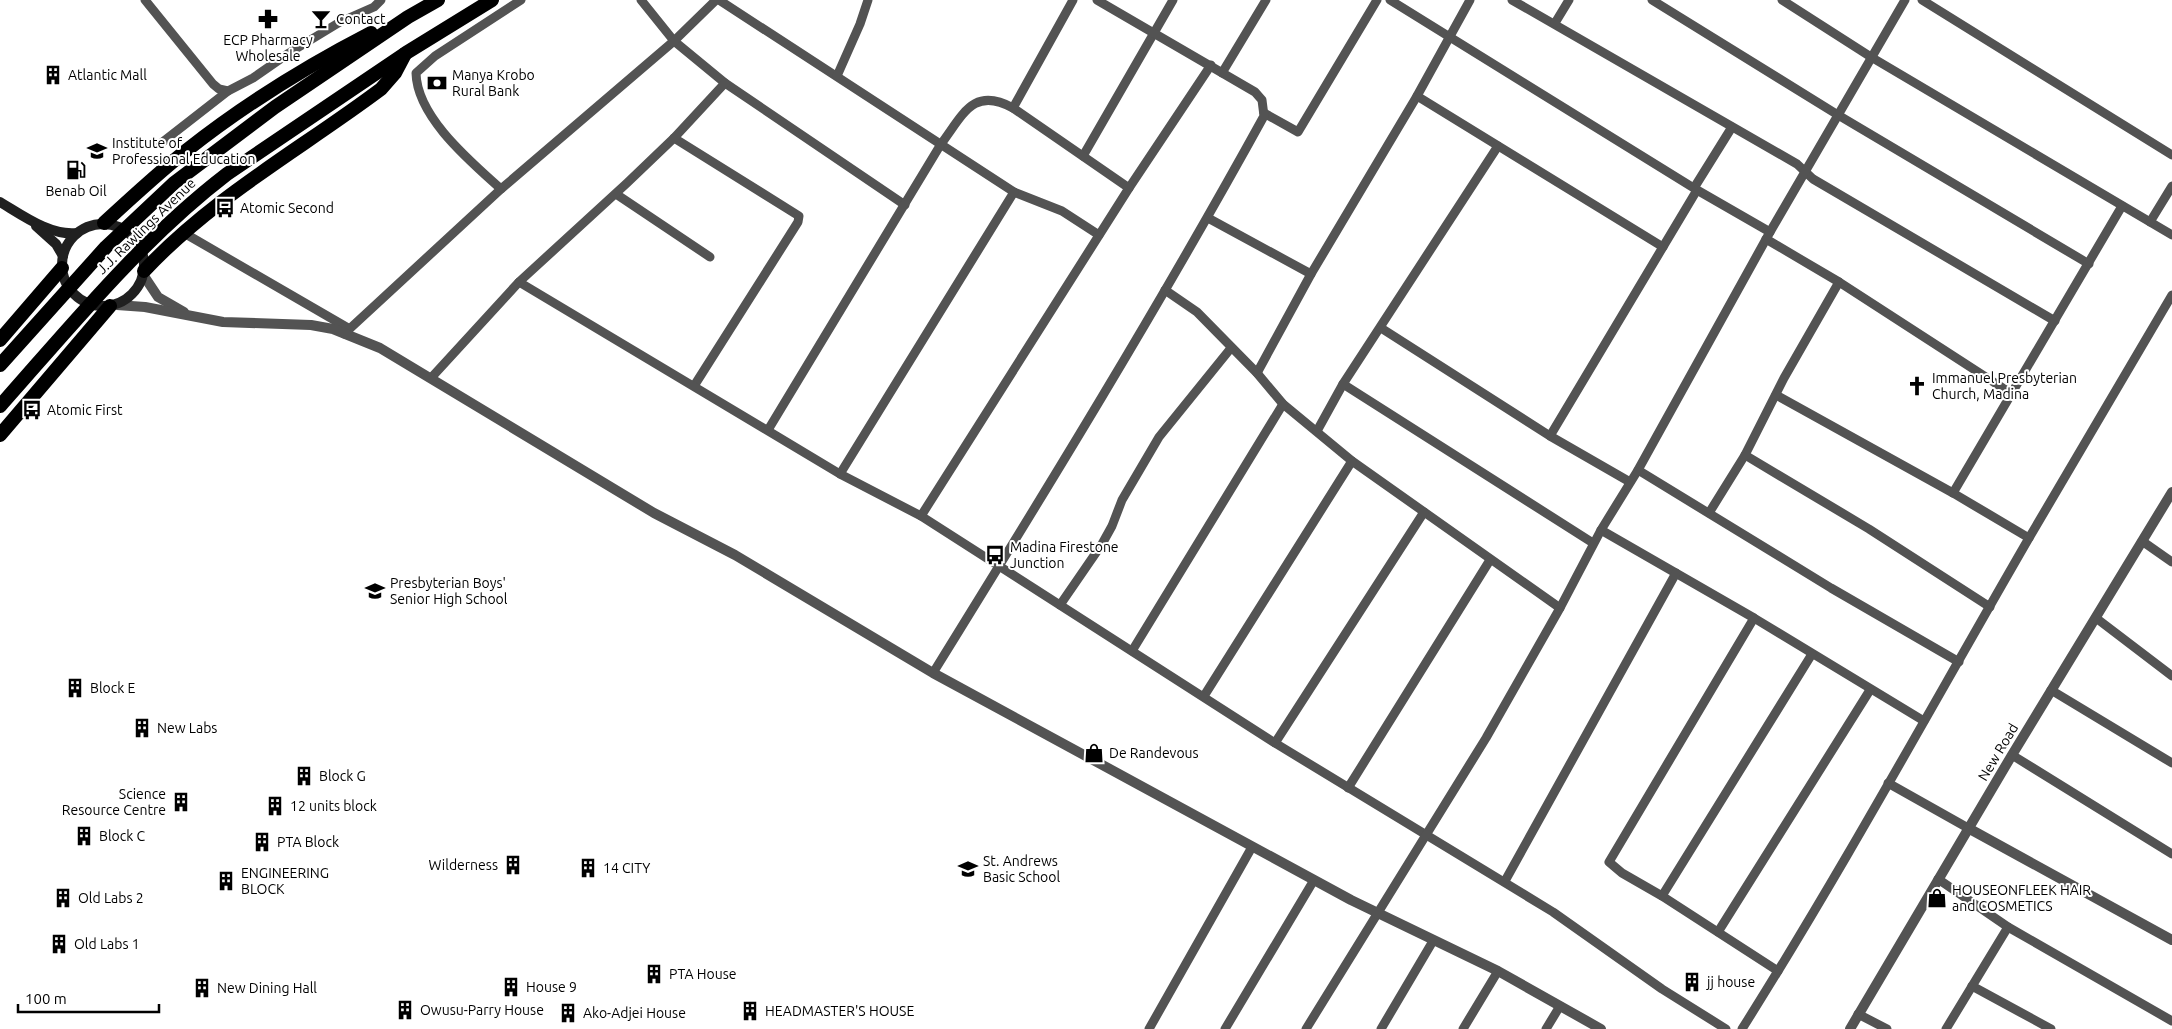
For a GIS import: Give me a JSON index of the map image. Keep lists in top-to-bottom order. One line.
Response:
{"streets":{"highway":["J.J. Rawlings Avenue"],"street":["New Road"]},"places":{"pharmacy":["ECP Pharmacy Wholesale"],"bar":["Contact"],"building":["Atlantic Mall","Block E","New Labs","Block G","Science Resource Centre","12 units block","Block C","PTA Block","Wilderness","14 CITY","ENGINEERING BLOCK","Old Labs 2","Old Labs 1","PTA House","jj house","House 9","New Dining Hall","Owusu-Parry House","HEADMASTER'S HOUSE","Ako-Adjei House"],"bank":["Manya Krobo Rural Bank"],"school or university":["Institute of Professional Education","Presbyterian Boys' Senior High School","St. Andrews Basic School"],"fuel station":["Benab Oil"],"bus stop":["Atomic Second","Atomic First","Madina Firestone Junction"],"church":["Immanuel Presbyterian Church, Madina"],"shop":["De Randevous","HOUSEONFLEEK HAIR and COSMETICS"]},"scale_bar":"100 m"}
